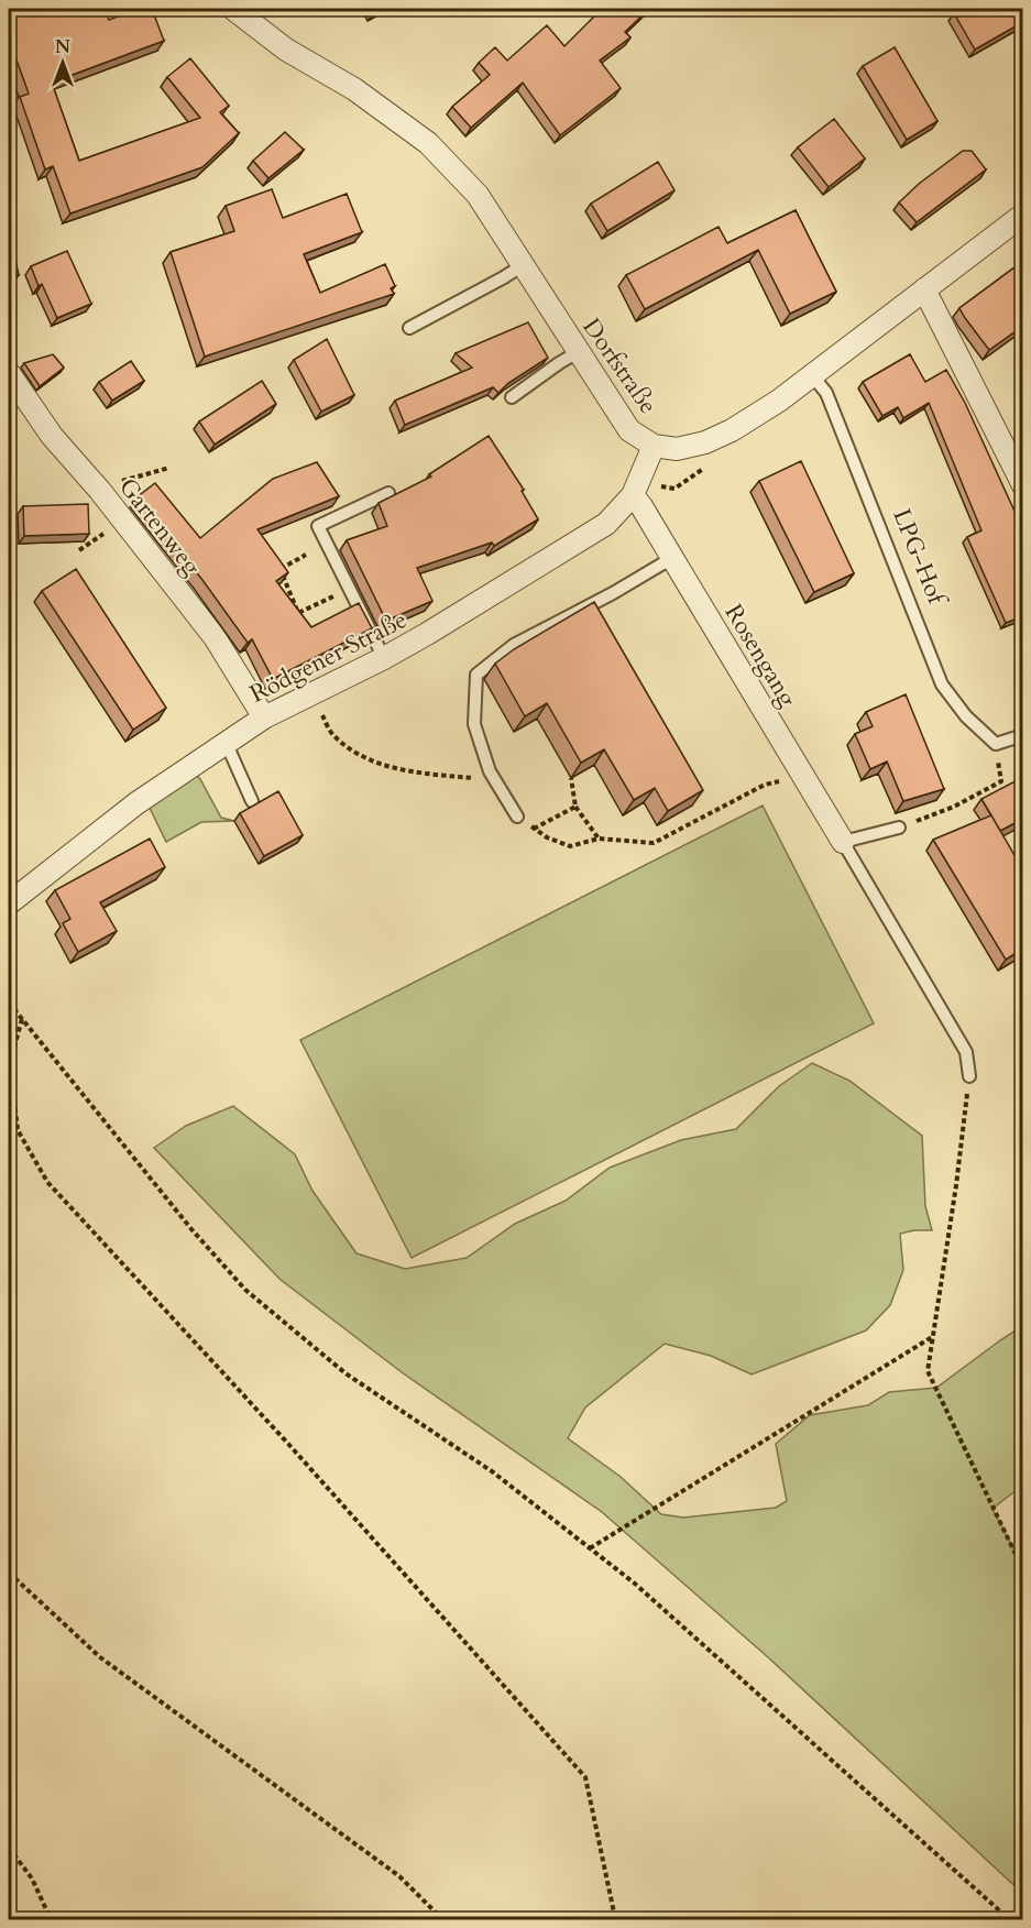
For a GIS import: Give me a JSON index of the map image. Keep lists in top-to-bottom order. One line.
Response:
{"streets":{"street":["Dorfstraße","Gartenweg","Rosengang","Rödgener Straße"],"lane":["LPG-Hof"]},"crossings":[["Dorfstraße","LPG-Hof"],["Dorfstraße","Rödgener Straße"],["Gartenweg","Rödgener Straße"],["Rosengang","Rödgener Straße"]],"north":"top"}
